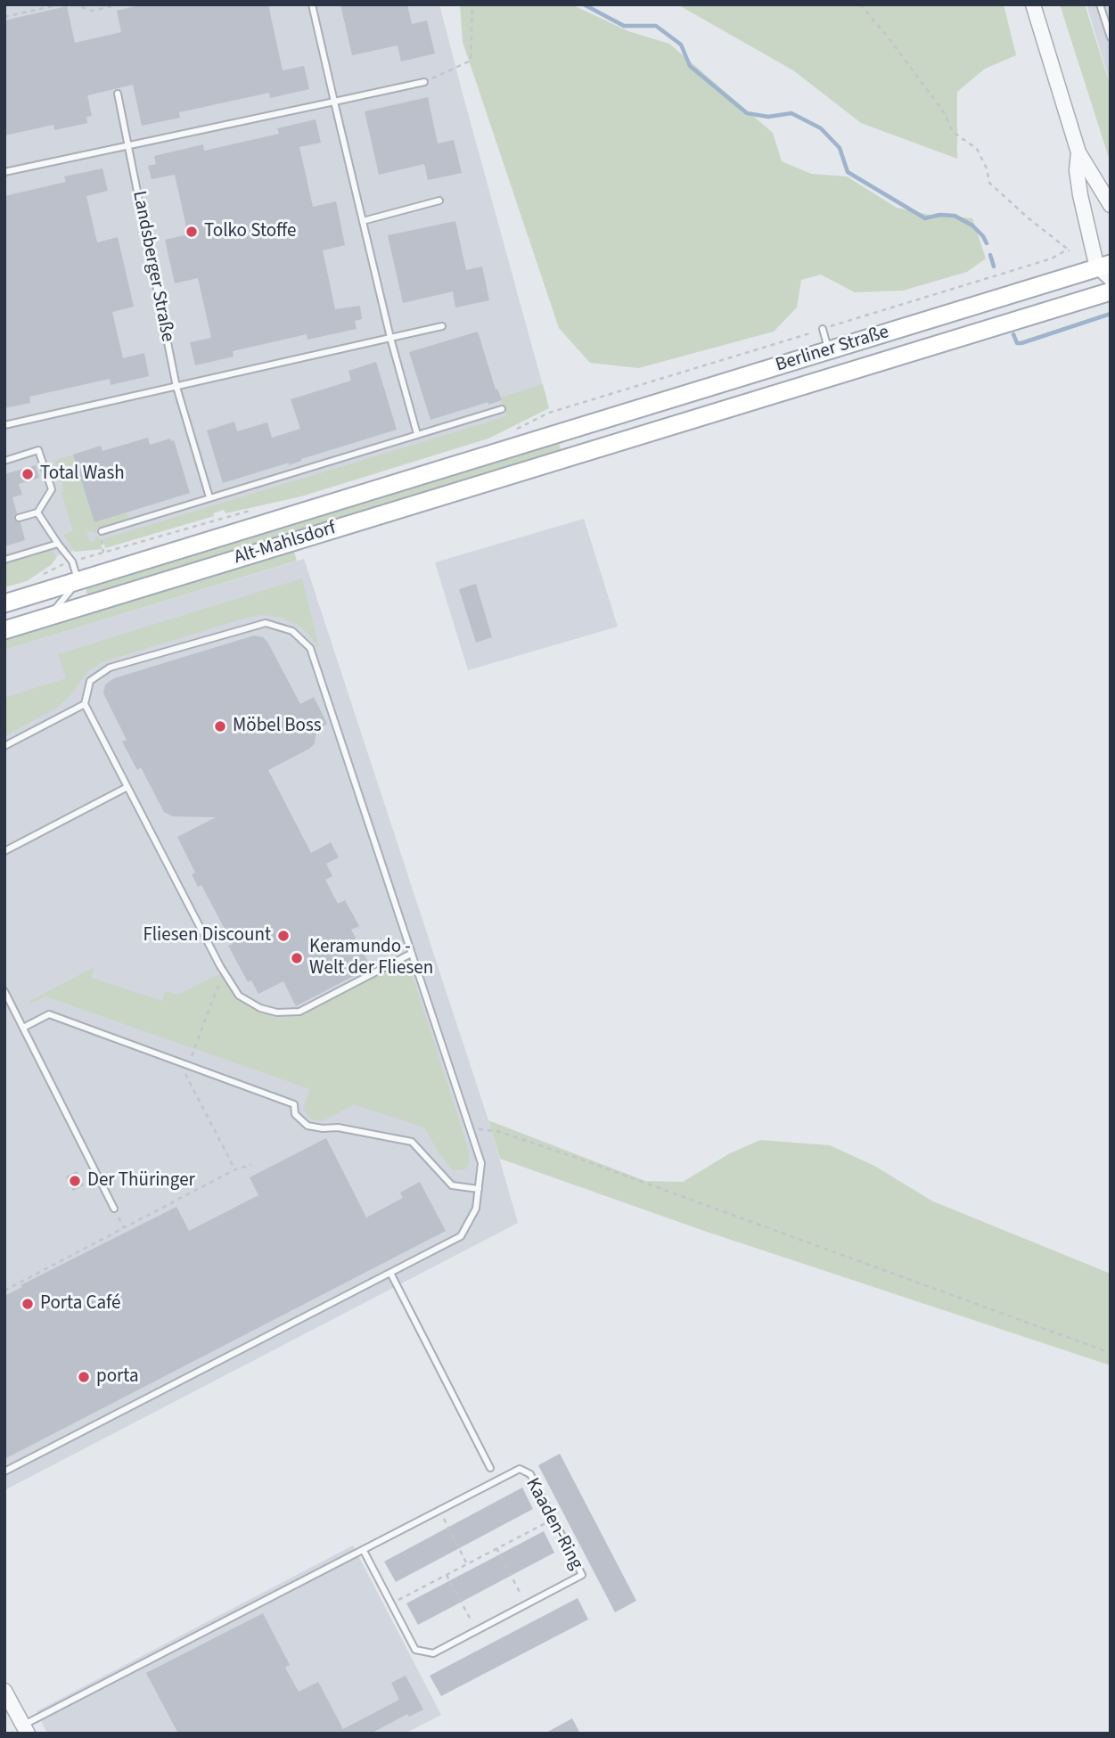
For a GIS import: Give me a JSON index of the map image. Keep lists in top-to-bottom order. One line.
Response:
{"streets":{"main road":["Berliner Straße","Alt-Mahlsdorf"],"lane":["Landsberger Straße","Kaaden-Ring"]},"crossings":[["Berliner Straße","Alt-Mahlsdorf"]],"places":["Tolko Stoffe","Total Wash","Möbel Boss","Fliesen Discount","Keramundo - Welt der Fliesen","Der Thüringer","Porta Café","porta"]}
